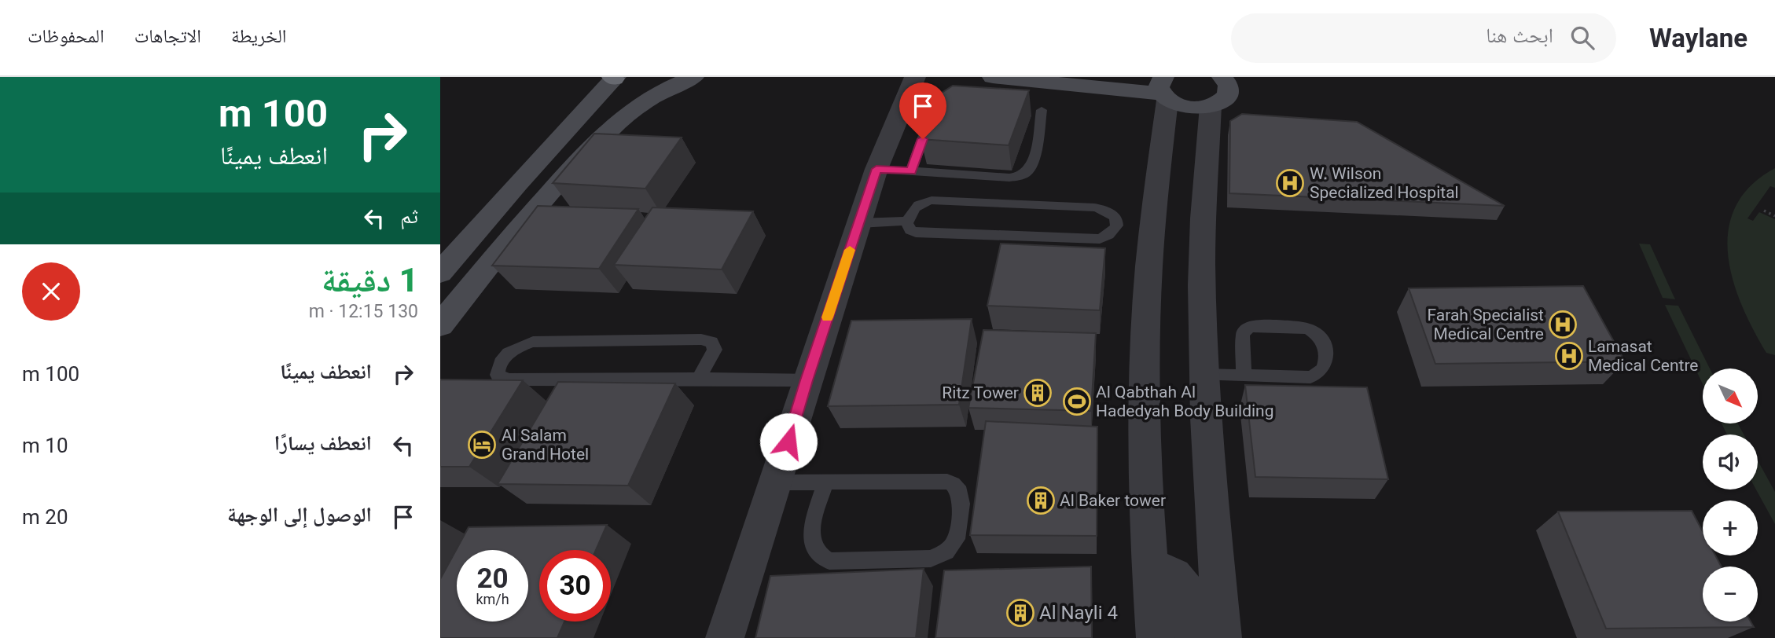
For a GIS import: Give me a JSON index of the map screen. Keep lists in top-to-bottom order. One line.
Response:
{"places":{"hospital":["W. Wilson Specialized Hospital","Farah Specialist Medical Centre","Lamasat Medical Centre"],"building":["Ritz Tower","Al Baker tower","Al Nayli 4"],"sports":["Al Qabthah Al Hadedyah Body Building"],"hotel":["Al Salam Grand Hotel"]},"north":"bottom right","page":{"header":"Waylane","search":"ابحث هنا","nav":["الخريطة","الاتجاهات","المحفوظات"],"turn":["100 m","انعطف يمينًا"],"then":"ثم","heading":["1 دقيقة","130 m · 12:15"],"list":[{"name":"انعطف يمينًا","value":"100 m"},{"name":"انعطف يسارًا","value":"10 m"},{"name":"الوصول إلى الوجهة","value":"20 m"}],"map_buttons":["+","−"],"speed":"20 km/h","limit":"30"}}
